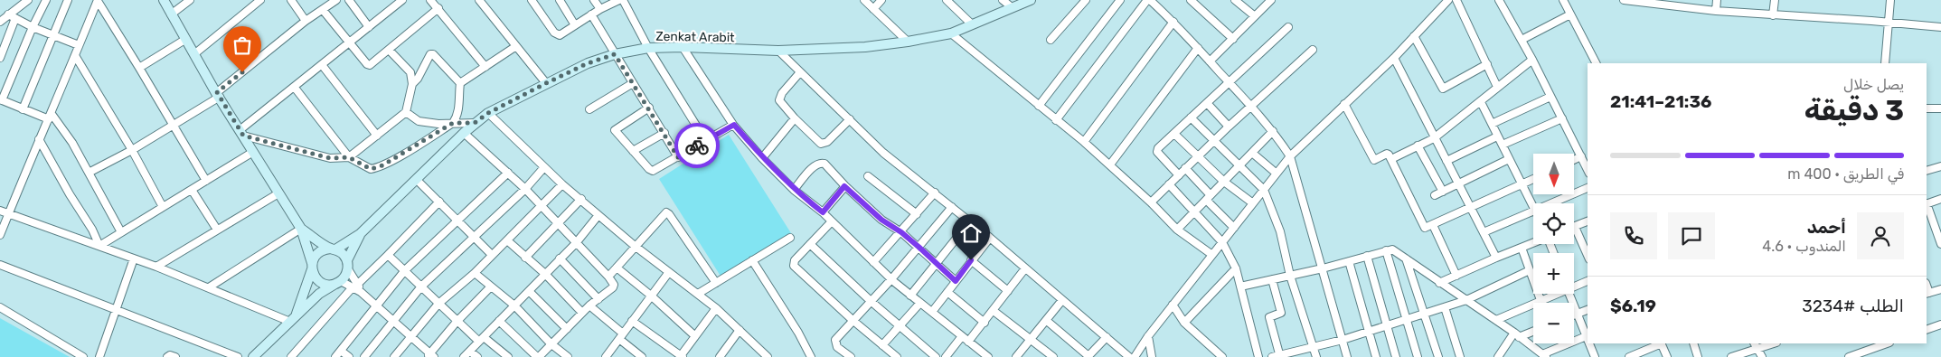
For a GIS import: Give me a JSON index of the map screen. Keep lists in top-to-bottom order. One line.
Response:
{"streets":{"street":["Zenkat Arabit"]},"north":"bottom","page":{"heading":["3 دقيقة","يصل خلال","21:36–21:41"],"panel":["أحمد","المندوب · 4.6","الطلب #3234","$6.19"],"bar":"في الطريق · 400 m","map_buttons":["+","−"]}}
